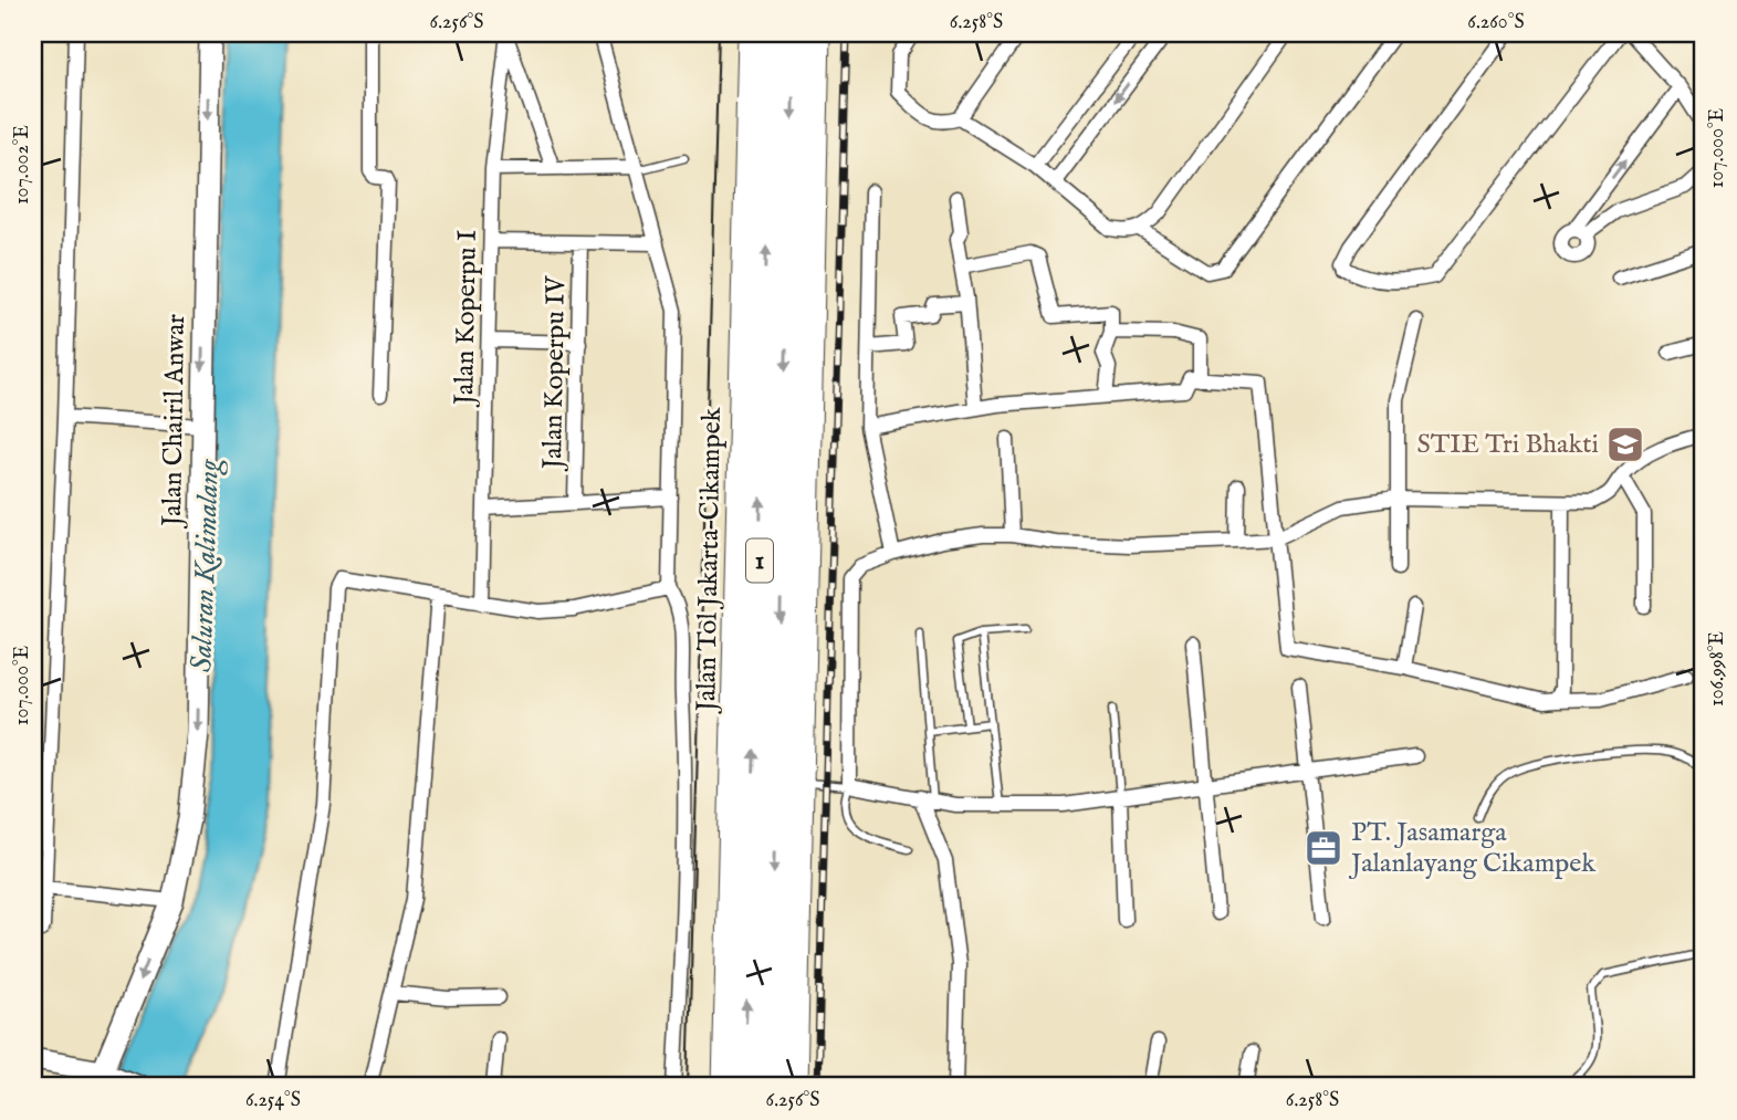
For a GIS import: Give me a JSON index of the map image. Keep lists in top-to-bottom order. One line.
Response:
{"streets":{"highway":["Jalan Tol Jakarta–Cikampek","1"],"main road":["Jalan Chairil Anwar"],"street":["Jalan Koperpu I","Jalan Koperpu IV"]},"one_way":["Jalan Chairil Anwar"],"water":["Saluran Kalimalang"],"places":{"school or university":["STIE Tri Bhakti"],"office":["PT. Jasamarga Jalanlayang Cikampek"]},"coordinates":["6.256°S","6.258°S","6.260°S","107.000°E","107.002°E","106.998°E","6.254°S"]}
